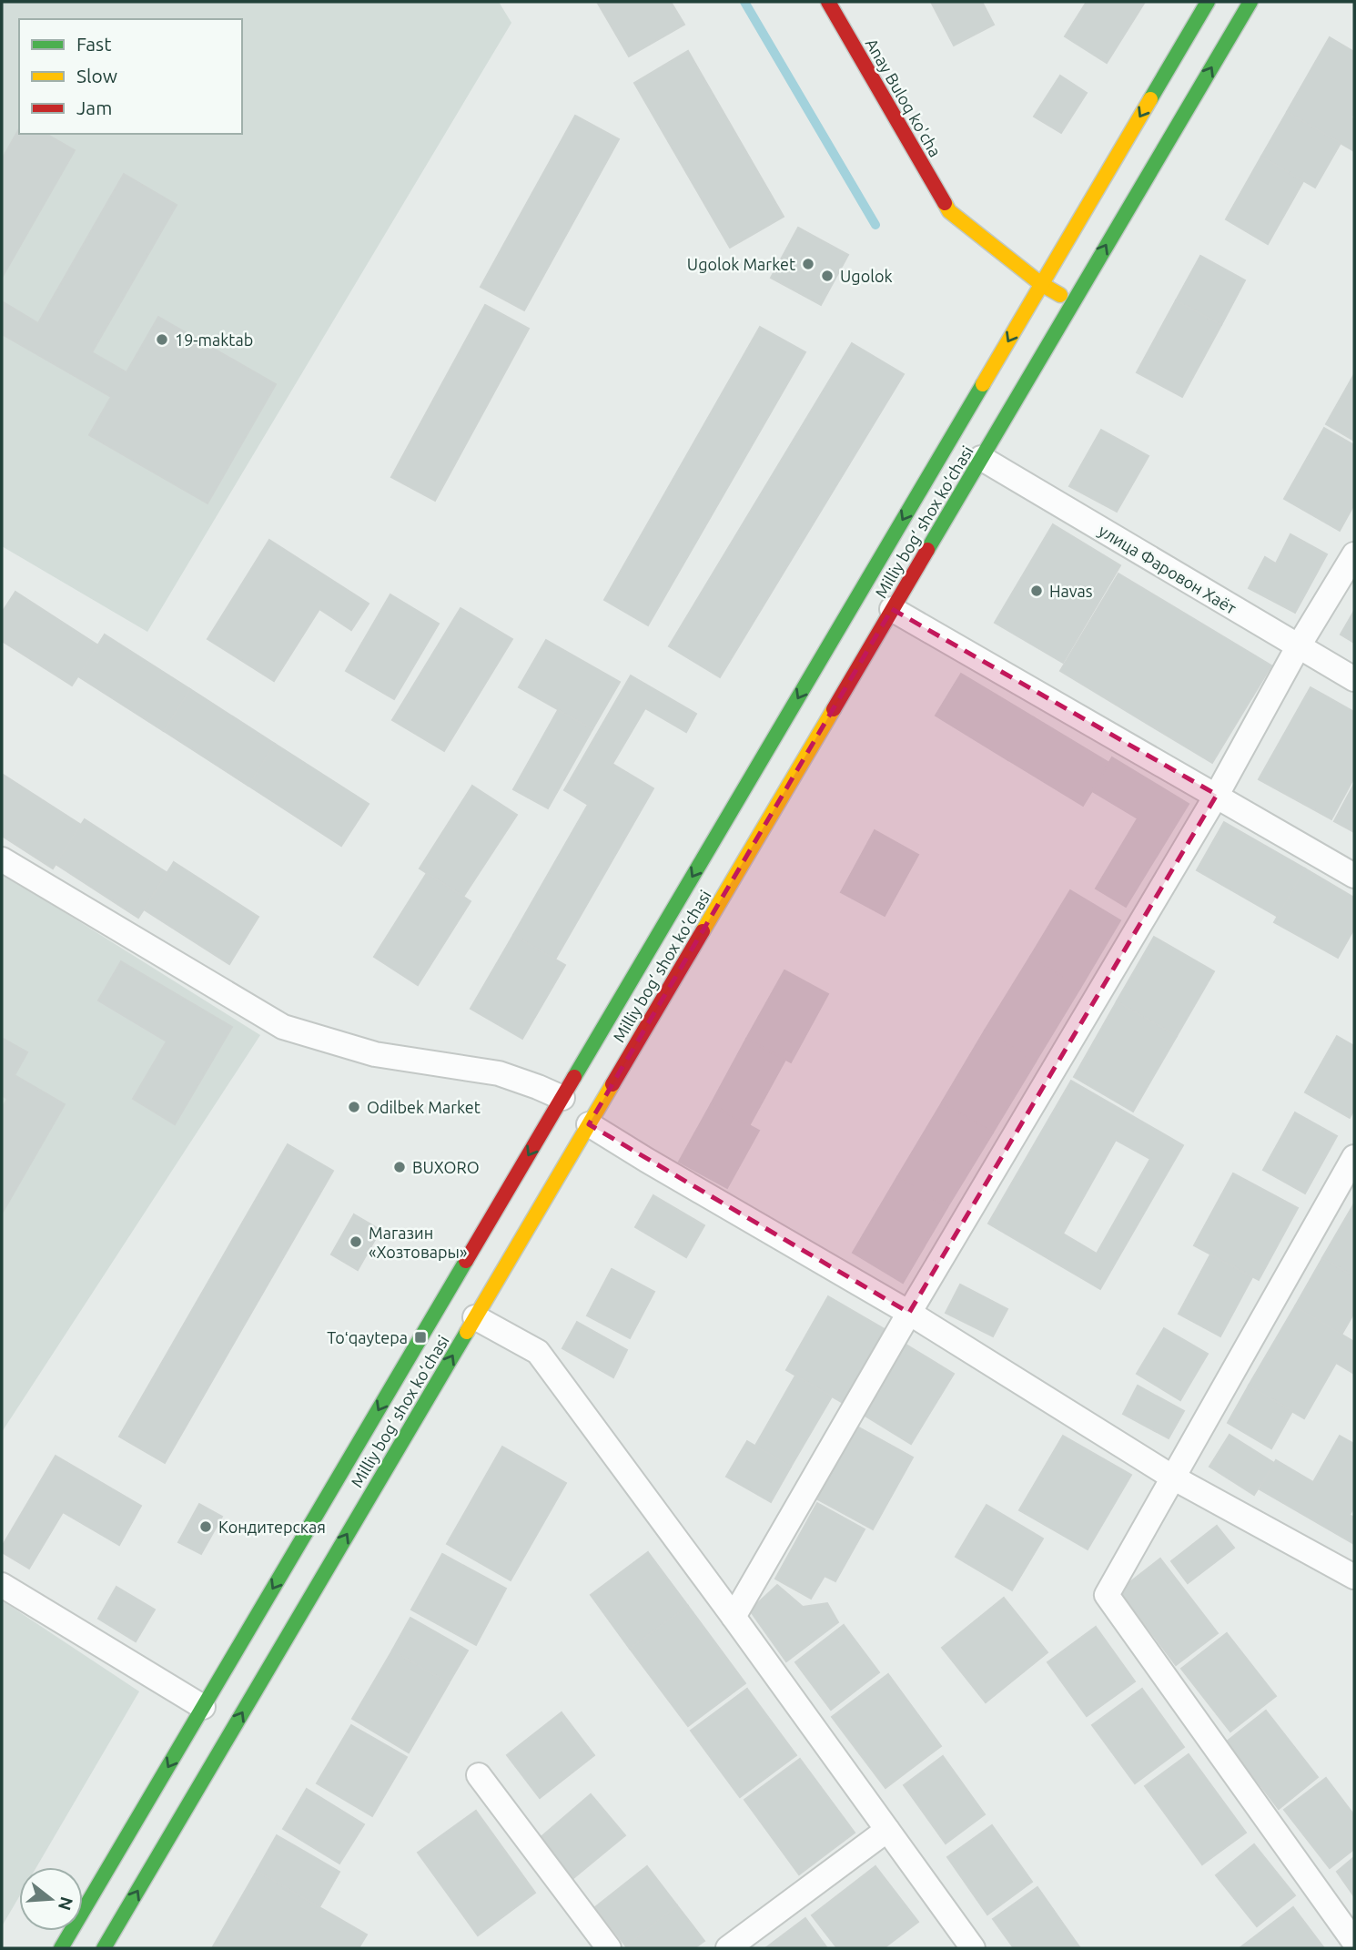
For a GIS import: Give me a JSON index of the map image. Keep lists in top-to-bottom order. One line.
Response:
{"streets":{"main road":["Anay Buloq ko'cha","Milliy bog‘ shox ko‘chasi"],"street":["улица Фаровон Хаёт"]},"crossings":[["Anay Buloq ko'cha","Milliy bog‘ shox ko‘chasi"],["Milliy bog‘ shox ko‘chasi","улица Фаровон Хаёт"]],"places":{"other":["Ugolok Market","Ugolok","19-maktab","Havas","Odilbek Market","BUXORO","Магазин «Хозтовары»","Кондитерская"],"transit":["Toʻqaytepa"]},"legend":["Fast","Slow","Jam"],"north":"right"}
